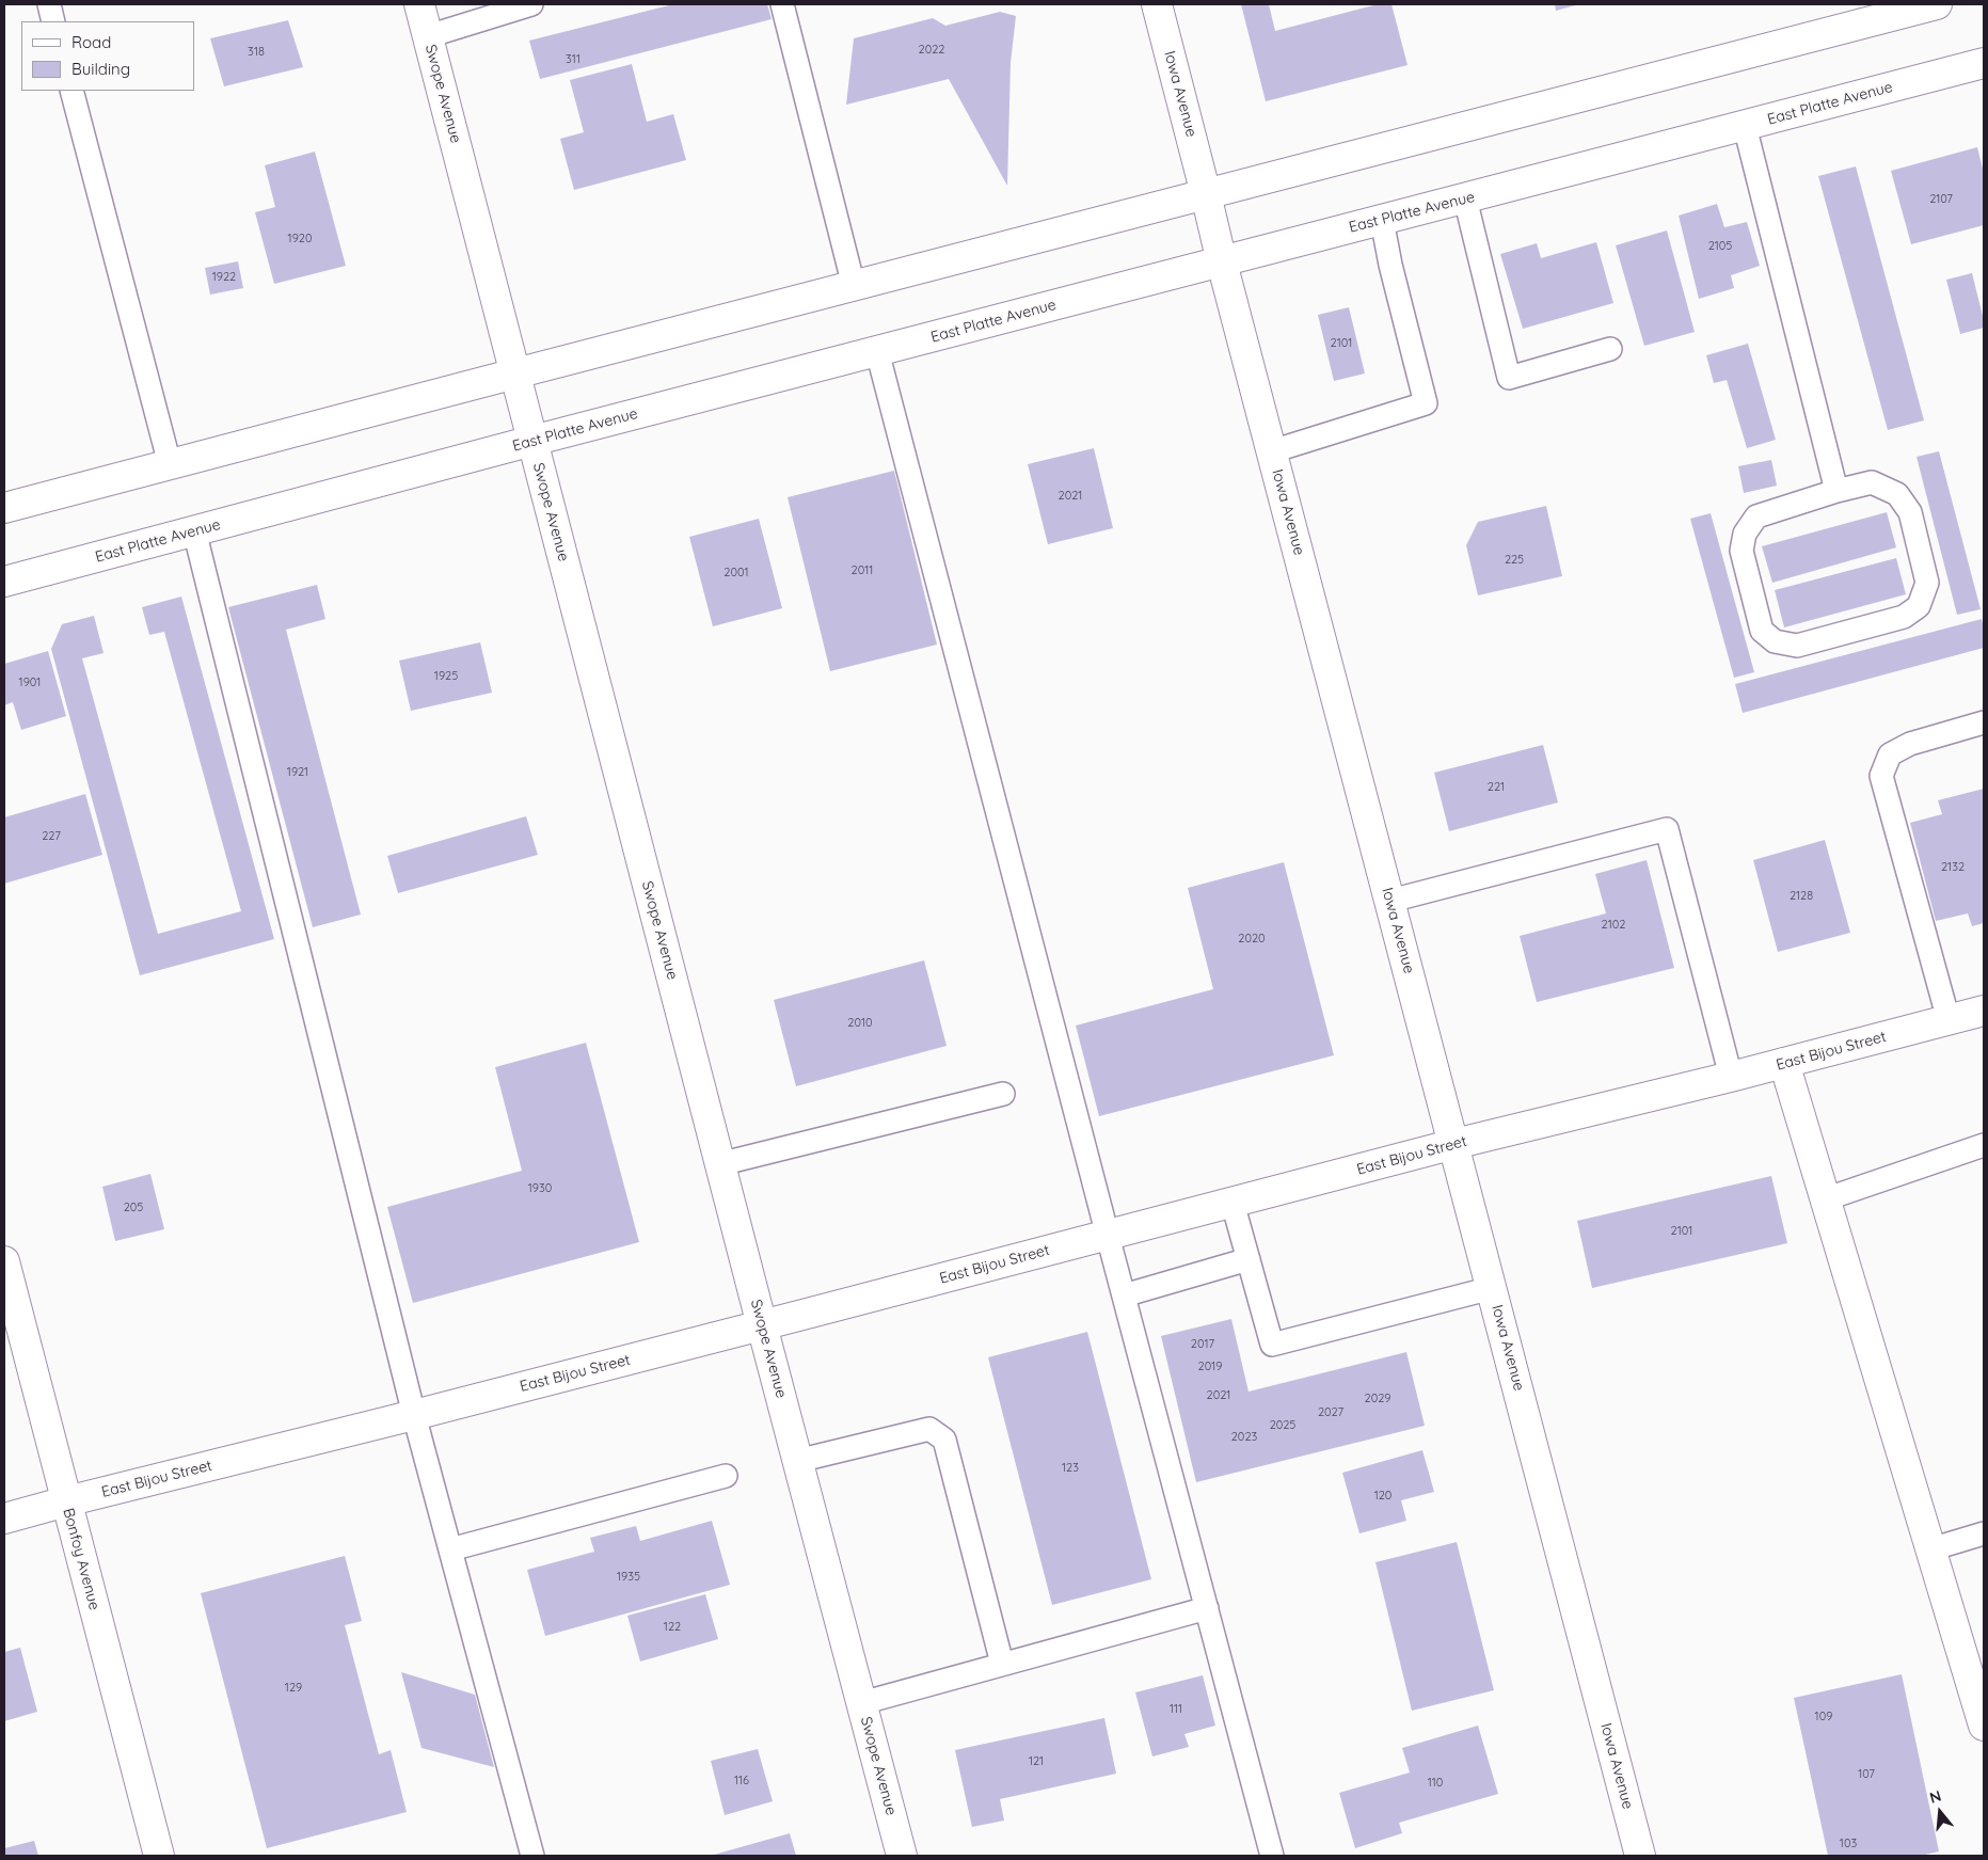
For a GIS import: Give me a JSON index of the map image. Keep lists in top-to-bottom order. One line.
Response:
{"streets":{"street":["Swope Avenue","Iowa Avenue","East Platte Avenue","East Bijou Street","Bonfoy Avenue"]},"crossings":[["Swope Avenue","East Platte Avenue"],["Swope Avenue","East Bijou Street"],["Iowa Avenue","East Platte Avenue"],["Iowa Avenue","East Bijou Street"],["East Bijou Street","Bonfoy Avenue"]],"house_numbers":["2022","318","311","2107","1920","2105","1922","2101","2021","225","2011","2001","1925","1901","1921","221","227","2132","2128","2102","2020","2010","1930","205","2101","2017","2019","2021","2029","2027","2025","2023","123","120","1935","122","129","111","109","121","107","116","110","103"],"legend":["Road","Building"],"north":"top"}
